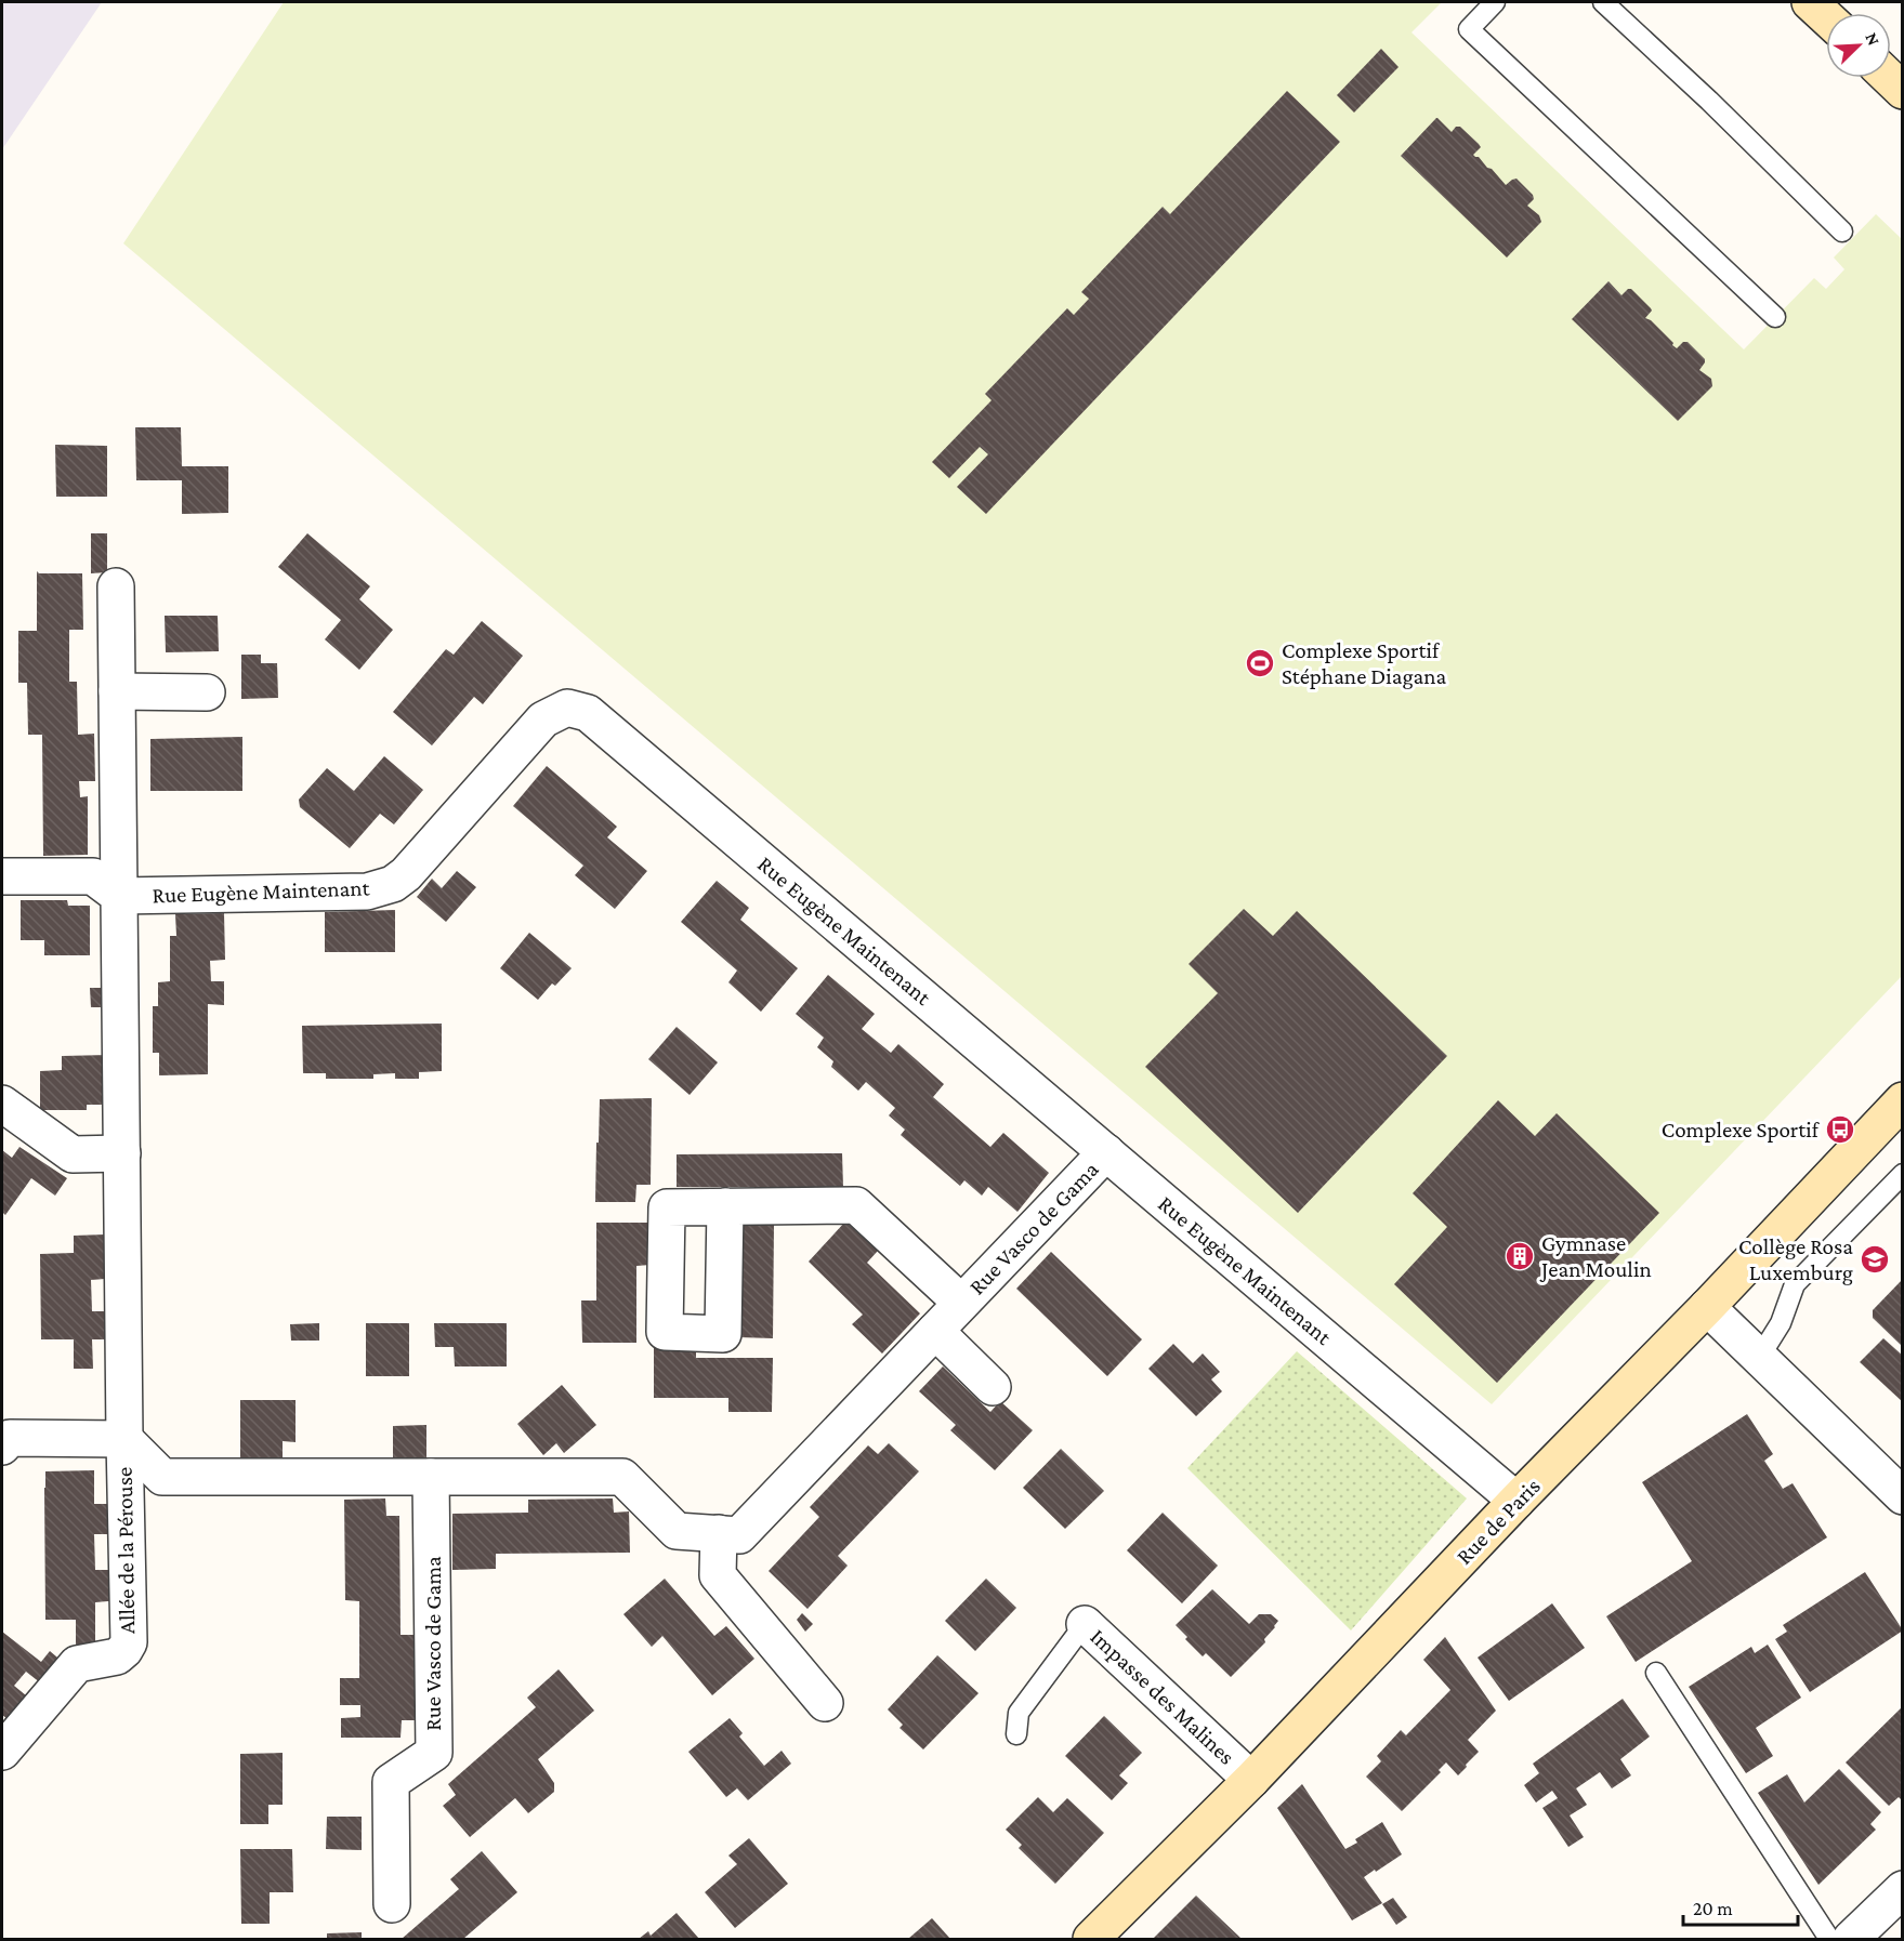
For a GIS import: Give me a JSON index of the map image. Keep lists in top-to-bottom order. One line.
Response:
{"streets":{"street":["Rue Eugène Maintenant","Rue Vasco de Gama","Rue de Paris","Allée de la Pérouse","Impasse des Malines"]},"crossings":[["Rue Eugène Maintenant","Rue Vasco de Gama"],["Rue Eugène Maintenant","Rue de Paris"],["Rue Eugène Maintenant","Allée de la Pérouse"],["Rue Vasco de Gama","Allée de la Pérouse"],["Rue de Paris","Impasse des Malines"]],"places":{"sports":["Complexe Sportif Stéphane Diagana"],"bus stop":["Complexe Sportif"],"building":["Gymnase Jean Moulin"],"school or university":["Collège Rosa Luxemburg"]},"scale_bar":"20 m","north":"top right"}
